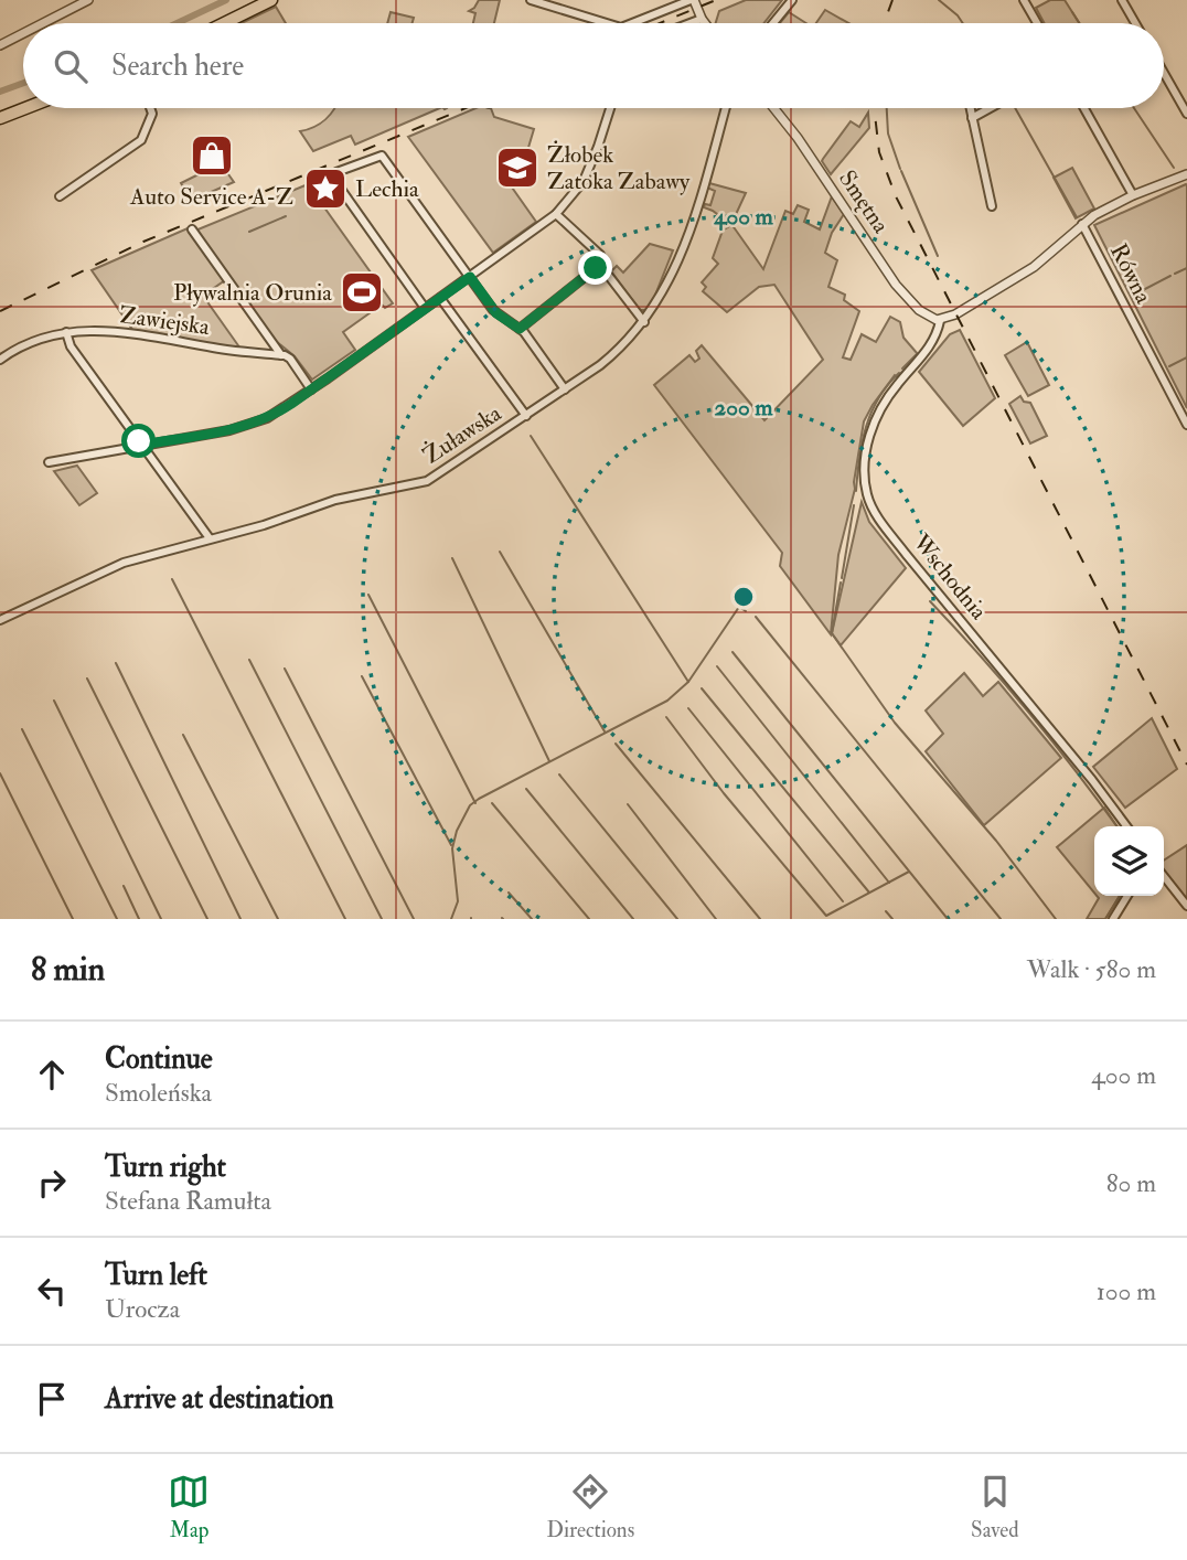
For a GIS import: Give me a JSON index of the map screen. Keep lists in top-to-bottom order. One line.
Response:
{"streets":{"street":["Smętna","Równa","Zawiejska","Żuławska","Wschodnia"]},"crossings":[["Smętna","Wschodnia"]],"places":{"shop":["Auto Service A-Z"],"school or university":["Żłobek Zatoka Zabawy"],"place":["Lechia"],"sports":["Pływalnia Orunia"]},"page":{"search":"Search here","heading":["8 min","Walk · 580 m"],"list":[["Continue","Smoleńska","400 m"],["Turn right","Stefana Ramułta","80 m"],["Turn left","Urocza","100 m"],"Arrive at destination"],"nav":["Map","Directions","Saved"]},"rings":["400 m","200 m"]}
